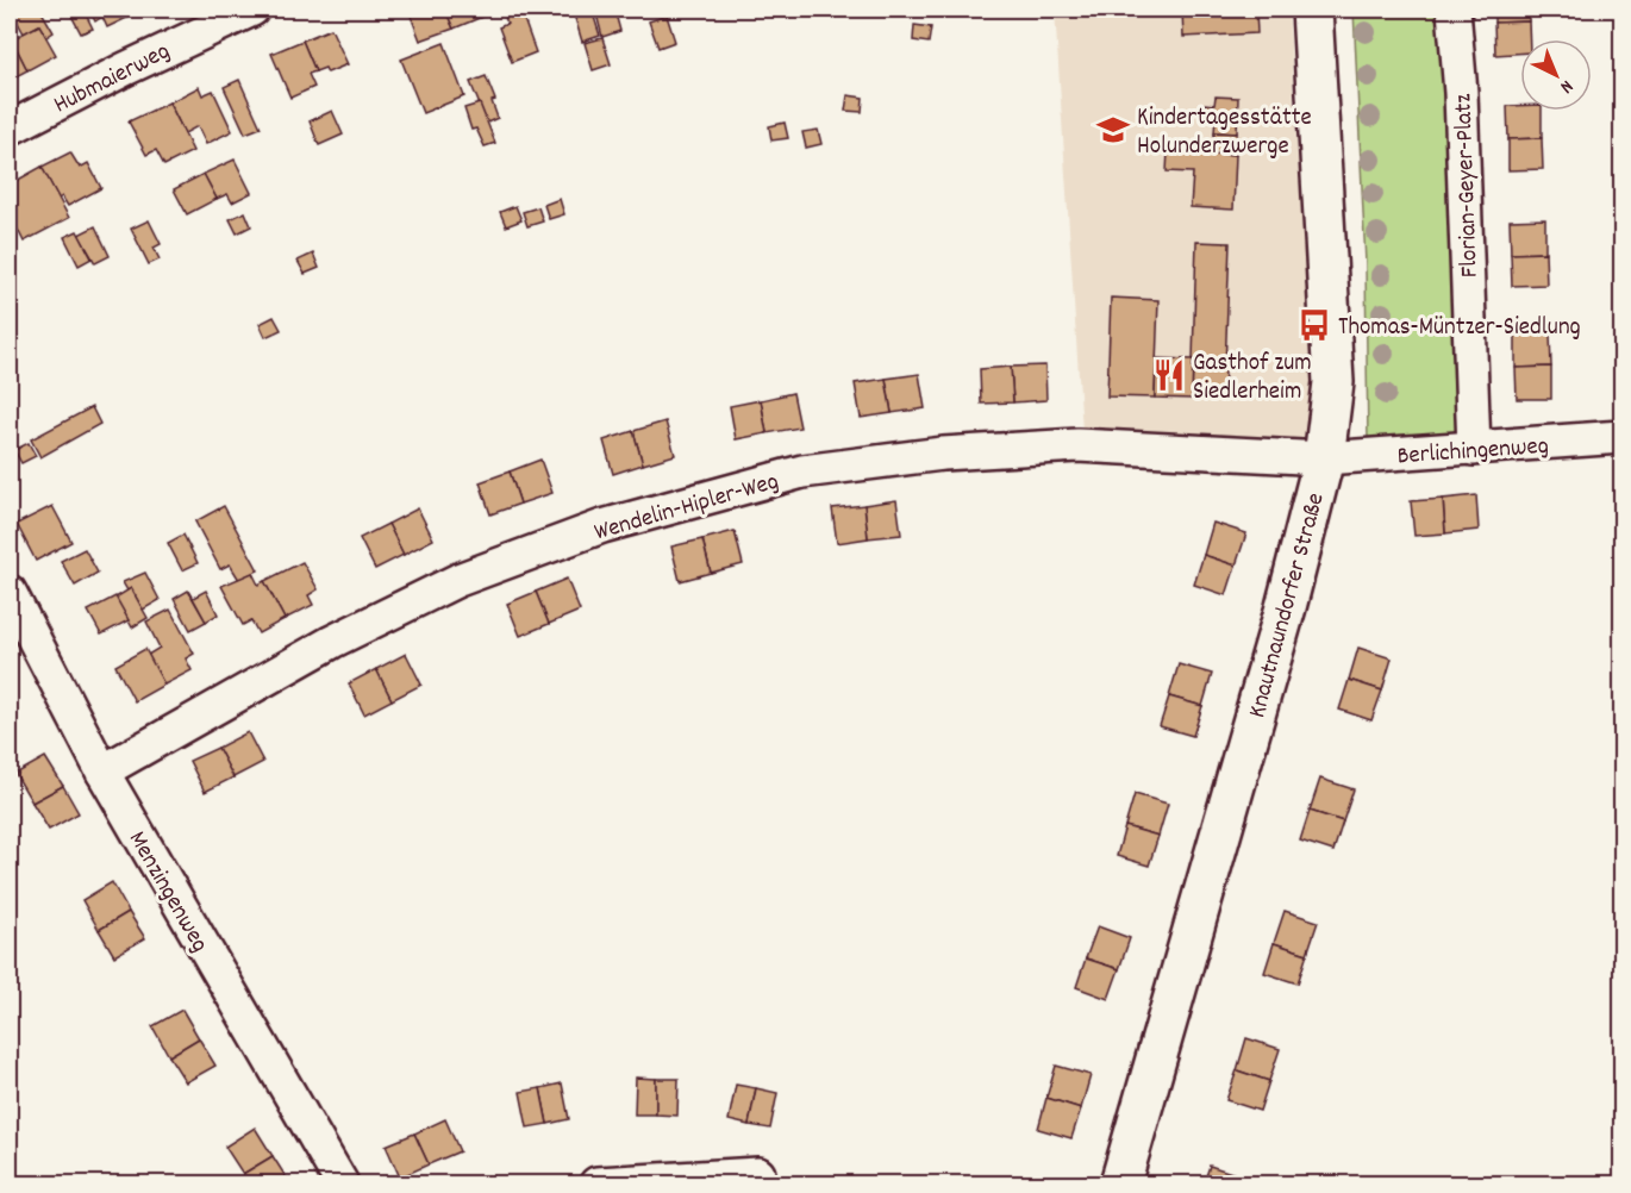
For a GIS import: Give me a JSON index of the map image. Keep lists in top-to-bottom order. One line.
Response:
{"streets":{"main road":["Knautnaundorfer Straße"],"street":["Hubmaierweg","Florian-Geyer-Platz","Berlichingenweg","Wendelin-Hipler-Weg","Menzingenweg"]},"crossings":[["Florian-Geyer-Platz","Berlichingenweg"],["Berlichingenweg","Wendelin-Hipler-Weg"],["Berlichingenweg","Knautnaundorfer Straße"],["Wendelin-Hipler-Weg","Knautnaundorfer Straße"],["Wendelin-Hipler-Weg","Menzingenweg"]],"places":{"school or university":["Kindertagesstätte Holunderzwerge"],"bus stop":["Thomas-Müntzer-Siedlung"],"restaurant":["Gasthof zum Siedlerheim"]},"north":"bottom right"}
